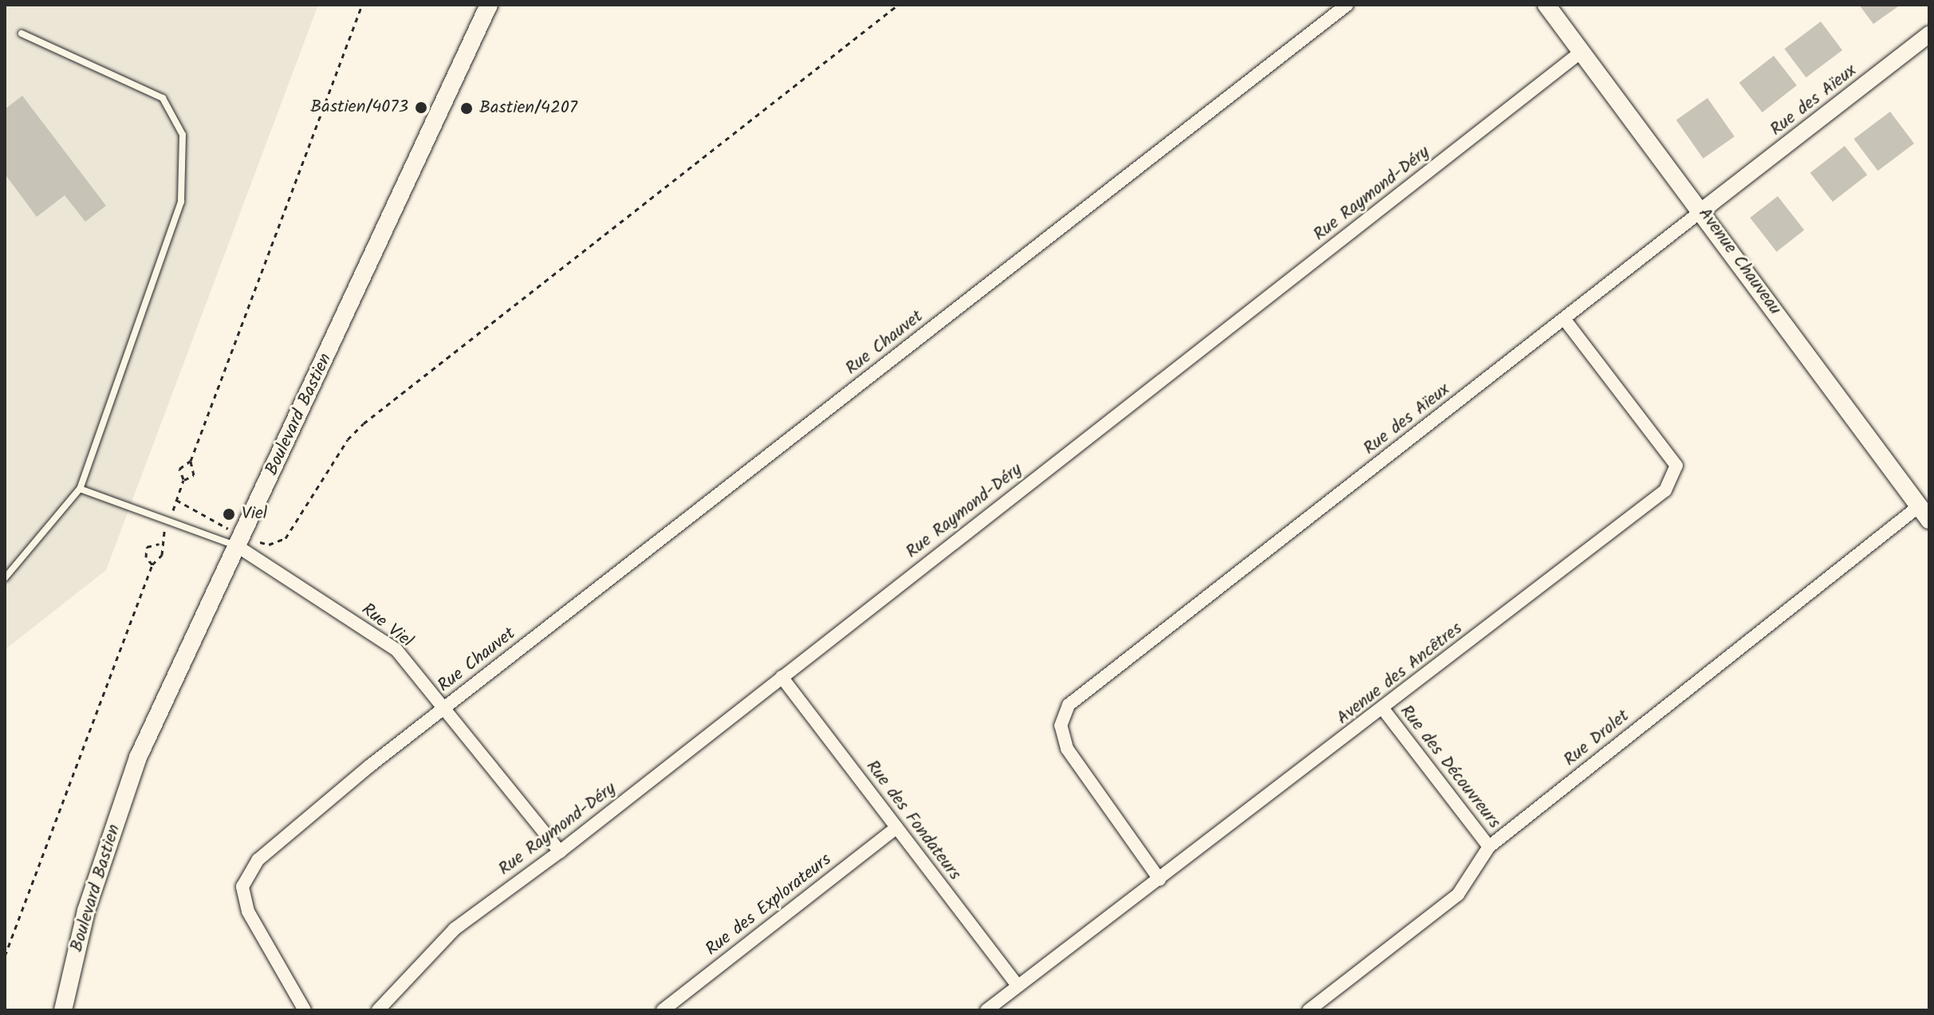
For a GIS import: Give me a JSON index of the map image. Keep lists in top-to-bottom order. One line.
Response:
{"streets":{"main road":["Avenue Chauveau","Boulevard Bastien"],"street":["Rue des Aïeux","Rue Raymond-Déry","Rue Chauvet","Rue Viel","Avenue des Ancêtres","Rue Drolet","Rue des Découvreurs","Rue des Fondateurs","Rue des Explorateurs"]},"crossings":[["Rue des Aïeux","Avenue Chauveau"],["Rue des Aïeux","Avenue des Ancêtres"],["Rue Raymond-Déry","Avenue Chauveau"],["Rue Raymond-Déry","Rue Viel"],["Rue Raymond-Déry","Rue des Fondateurs"],["Avenue Chauveau","Rue Drolet"],["Rue Chauvet","Rue Viel"],["Boulevard Bastien","Rue Viel"],["Avenue des Ancêtres","Rue des Découvreurs"],["Avenue des Ancêtres","Rue des Fondateurs"],["Rue Drolet","Rue des Découvreurs"],["Rue des Fondateurs","Rue des Explorateurs"]],"places":["Bastien/4073","Bastien/4207","Viel"]}
